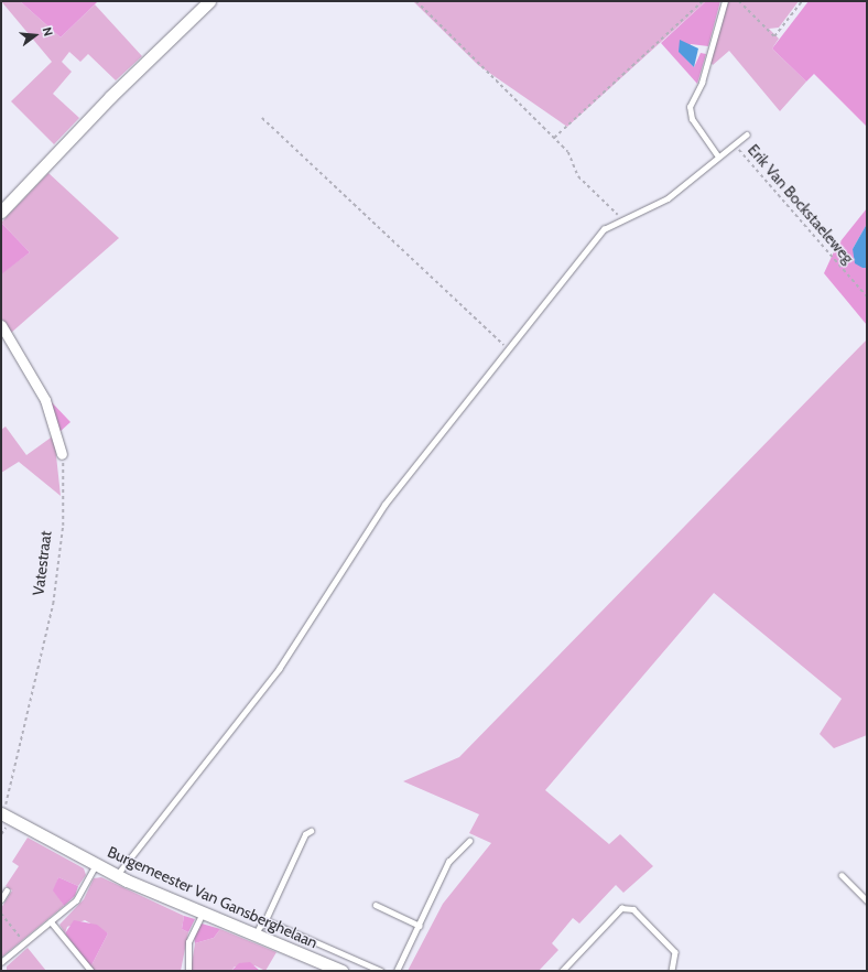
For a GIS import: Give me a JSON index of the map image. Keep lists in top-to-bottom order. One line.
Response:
{"streets":{"street":["Burgemeester Van Gansberghelaan"],"path":["Erik Van Bockstaeleweg","Vatestraat"]},"crossings":[["Vatestraat","Burgemeester Van Gansberghelaan"]],"north":"right"}
